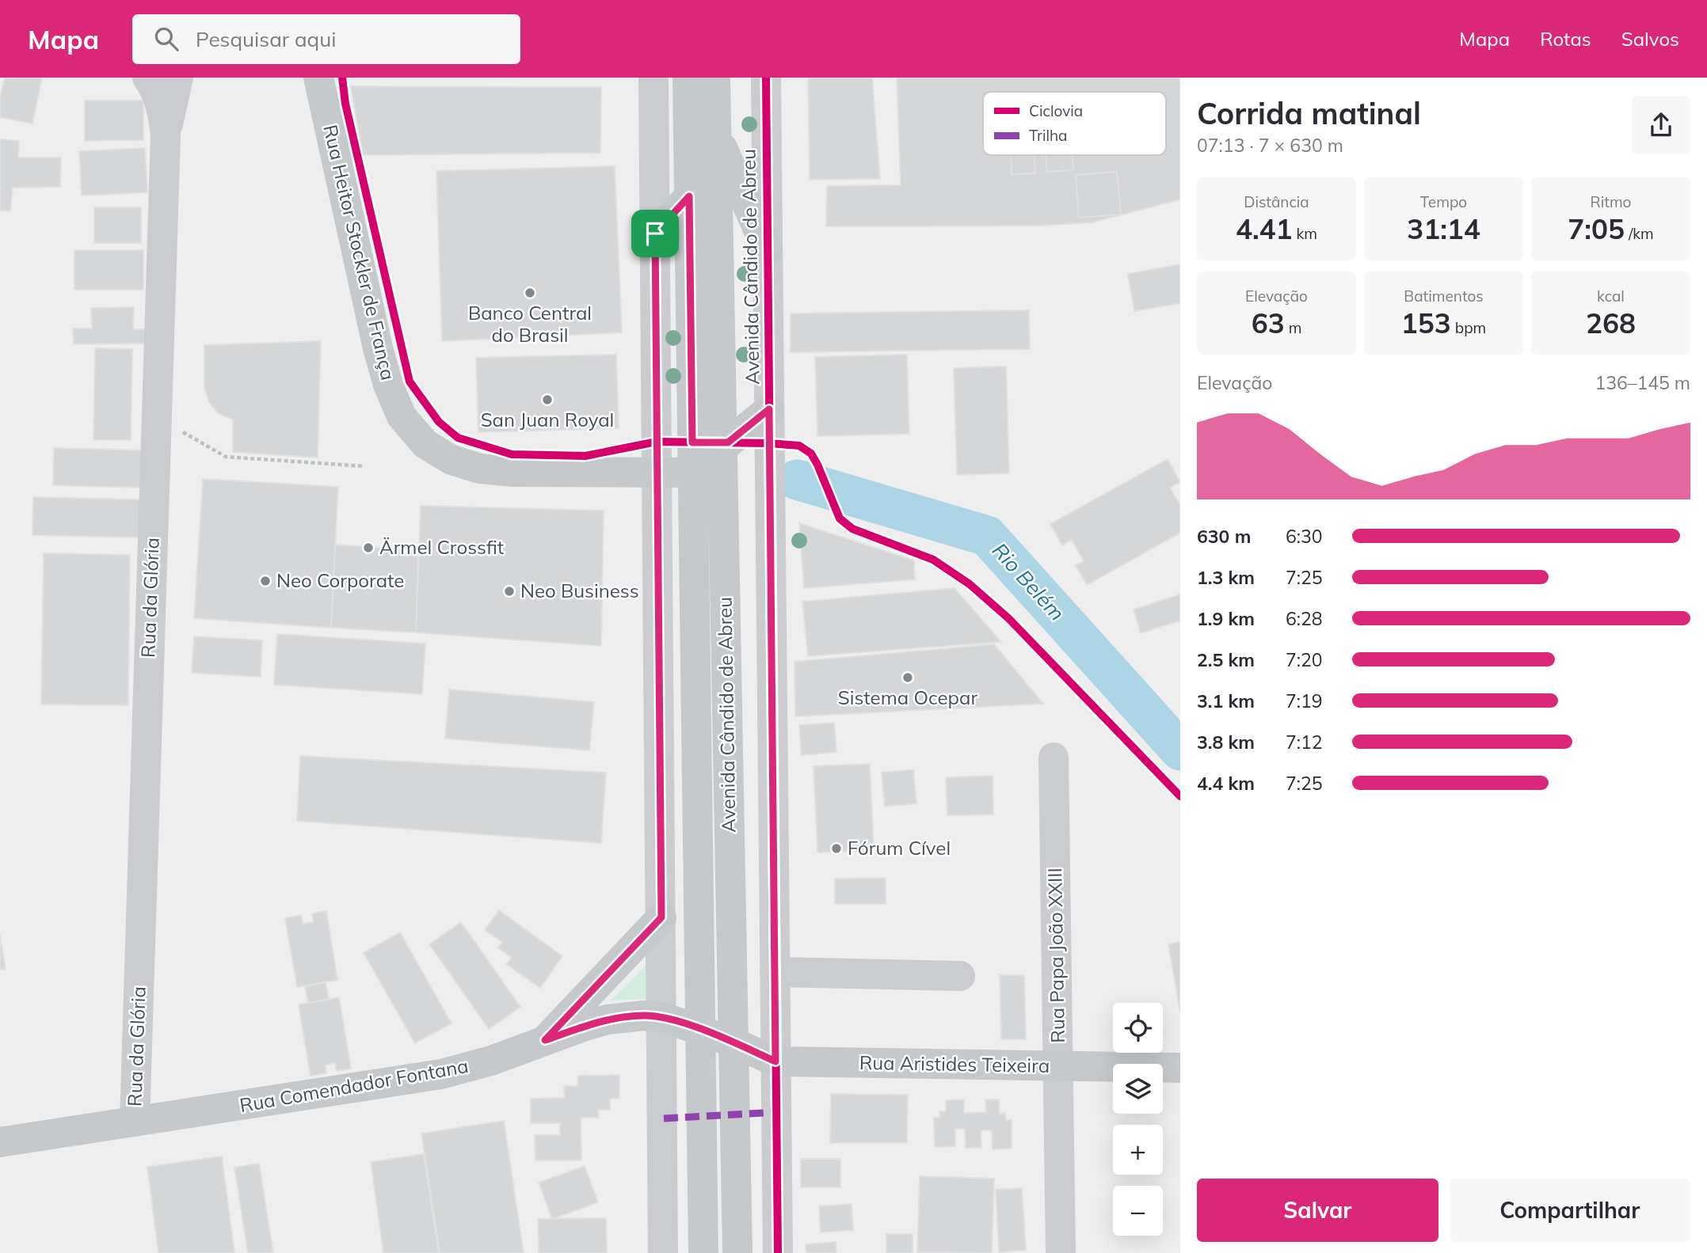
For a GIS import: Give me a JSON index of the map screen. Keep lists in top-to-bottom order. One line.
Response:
{"streets":{"main road":["Rua Heitor Stockler de França","Avenida Cândido de Abreu","Rua Aristides Teixeira","Rua Comendador Fontana"],"street":["Rua da Glória","Rua Papa João XXIII"]},"crossings":[["Rua Heitor Stockler de França","Avenida Cândido de Abreu"],["Avenida Cândido de Abreu","Rua Aristides Teixeira"],["Avenida Cândido de Abreu","Rua Comendador Fontana"],["Rua da Glória","Rua Comendador Fontana"],["Rua Papa João XXIII","Rua Aristides Teixeira"],["Rua Aristides Teixeira","Rua Comendador Fontana"]],"water":["Rio Belém"],"places":["Banco Central do Brasil","San Juan Royal","Ärmel Crossfit","Neo Corporate","Neo Business","Sistema Ocepar","Fórum Cível"],"legend":["Ciclovia","Trilha"],"page":{"header":"Mapa","search":"Pesquisar aqui","nav":["Mapa","Rotas","Salvos"],"heading":["Corrida matinal","07:13 · 7 × 630 m"],"stats":[["Distância","4.41 km"],["Tempo","31:14"],["Ritmo","7:05 /km"],["Elevação","63 m"],["Batimentos","153 bpm"],["kcal","268"]],"chart":["Elevação","136–145 m"],"list":[{"name":"630 m","note":"6:30"},{"name":"1.3 km","note":"7:25"},{"name":"1.9 km","note":"6:28"},{"name":"2.5 km","note":"7:20"},{"name":"3.1 km","note":"7:19"},{"name":"3.8 km","note":"7:12"},{"name":"4.4 km","note":"7:25"}],"map_buttons":["+","−"],"buttons":["Salvar","Compartilhar"]}}
